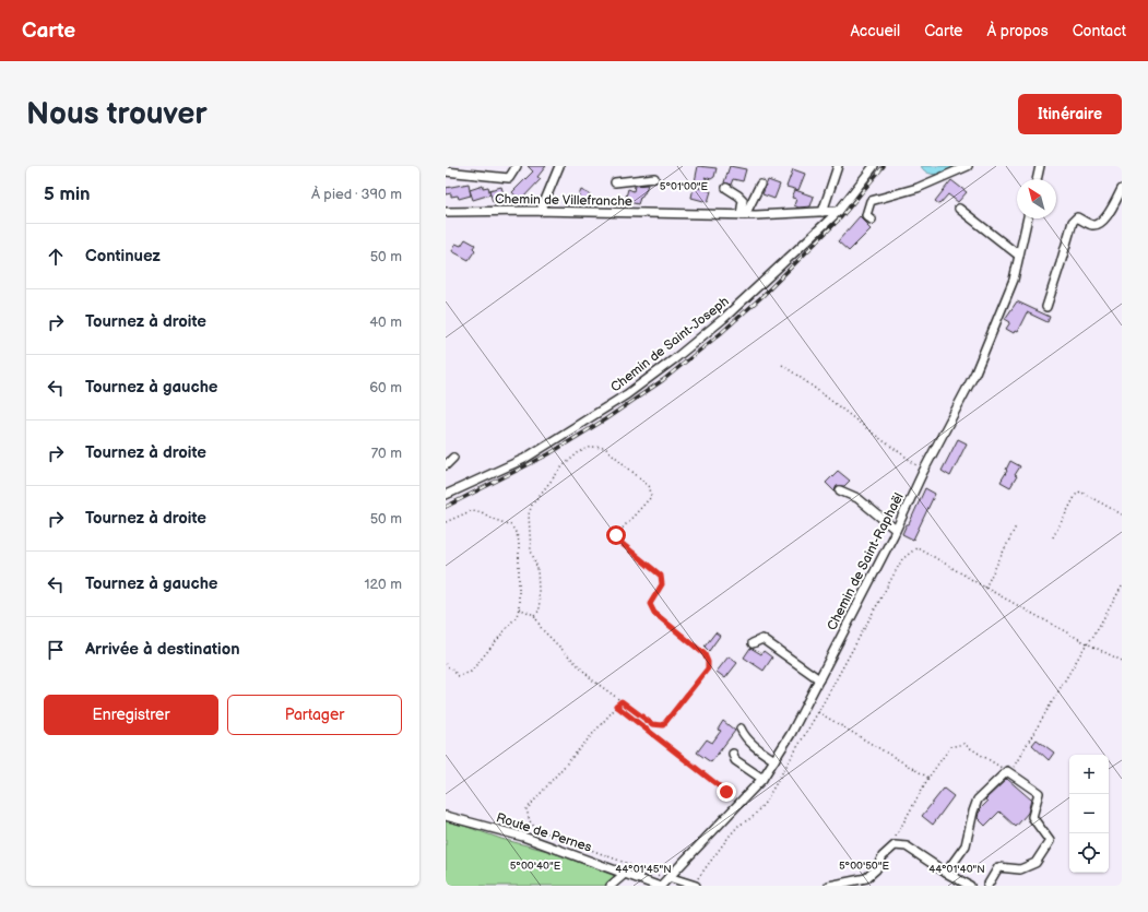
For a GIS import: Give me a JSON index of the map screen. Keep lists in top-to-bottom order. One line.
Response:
{"streets":{"street":["Chemin de Villefranche","Chemin de Saint-Joseph","Chemin de Saint-Raphaël","Route de Pernes"]},"crossings":[["Chemin de Villefranche","Chemin de Saint-Joseph"],["Chemin de Saint-Raphaël","Route de Pernes"]],"north":"top left","page":{"header":"Carte","nav":["Accueil","Carte","À propos","Contact"],"buttons":["Itinéraire",["Enregistrer","Partager"]],"title":"Nous trouver","heading":["5 min","À pied · 390 m"],"list":[["Continuez","50 m"],["Tournez à droite","40 m"],["Tournez à gauche","60 m"],["Tournez à droite","70 m"],["Tournez à droite","50 m"],["Tournez à gauche","120 m"],"Arrivée à destination"],"map_buttons":["+","−"]},"coordinates":["5°01'00\"E","5°00'40\"E","5°00'50\"E","44°01'45\"N","44°01'40\"N"]}
